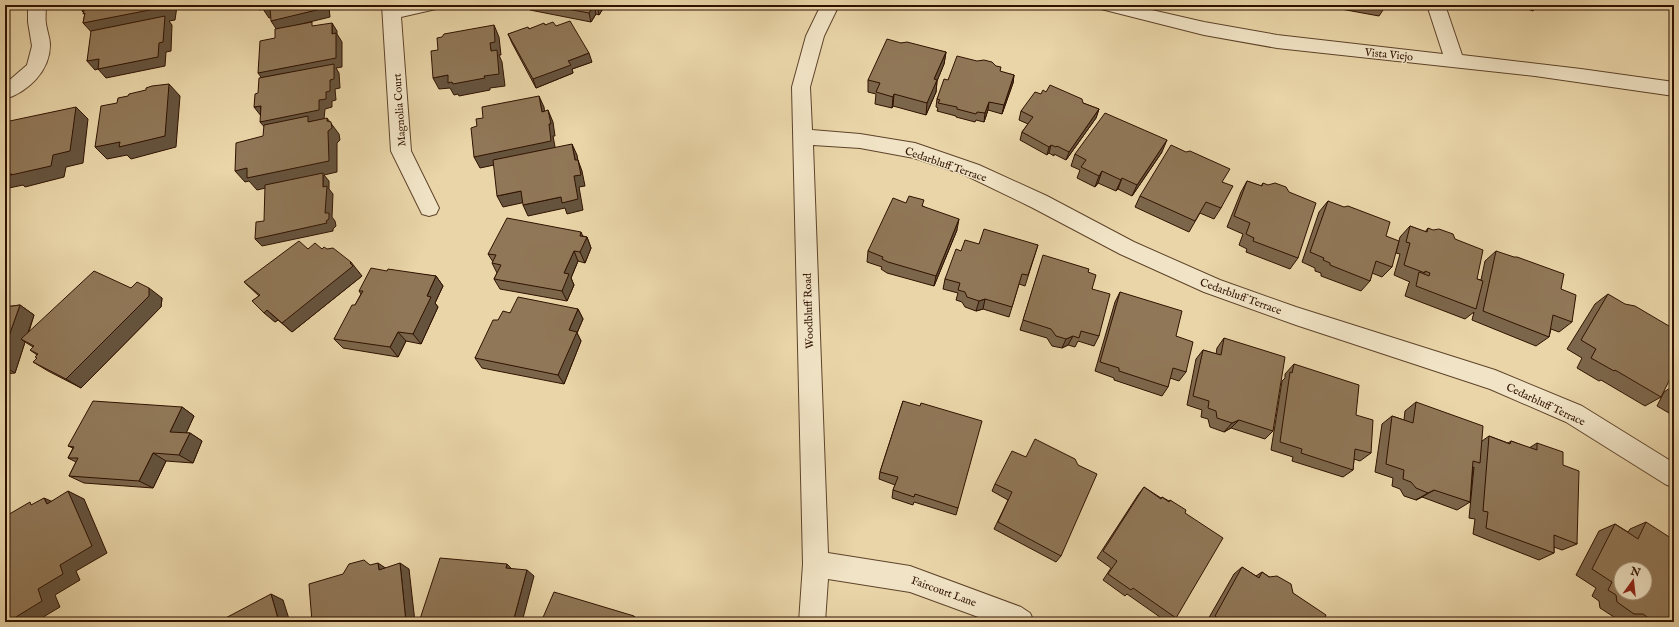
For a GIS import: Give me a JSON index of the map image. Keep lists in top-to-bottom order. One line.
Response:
{"streets":{"street":["Vista Viejo","Magnolia Court","Cedarbluff Terrace","Woodbluff Road","Faircourt Lane"]},"crossings":[["Cedarbluff Terrace","Woodbluff Road"],["Woodbluff Road","Faircourt Lane"]],"north":"top"}
